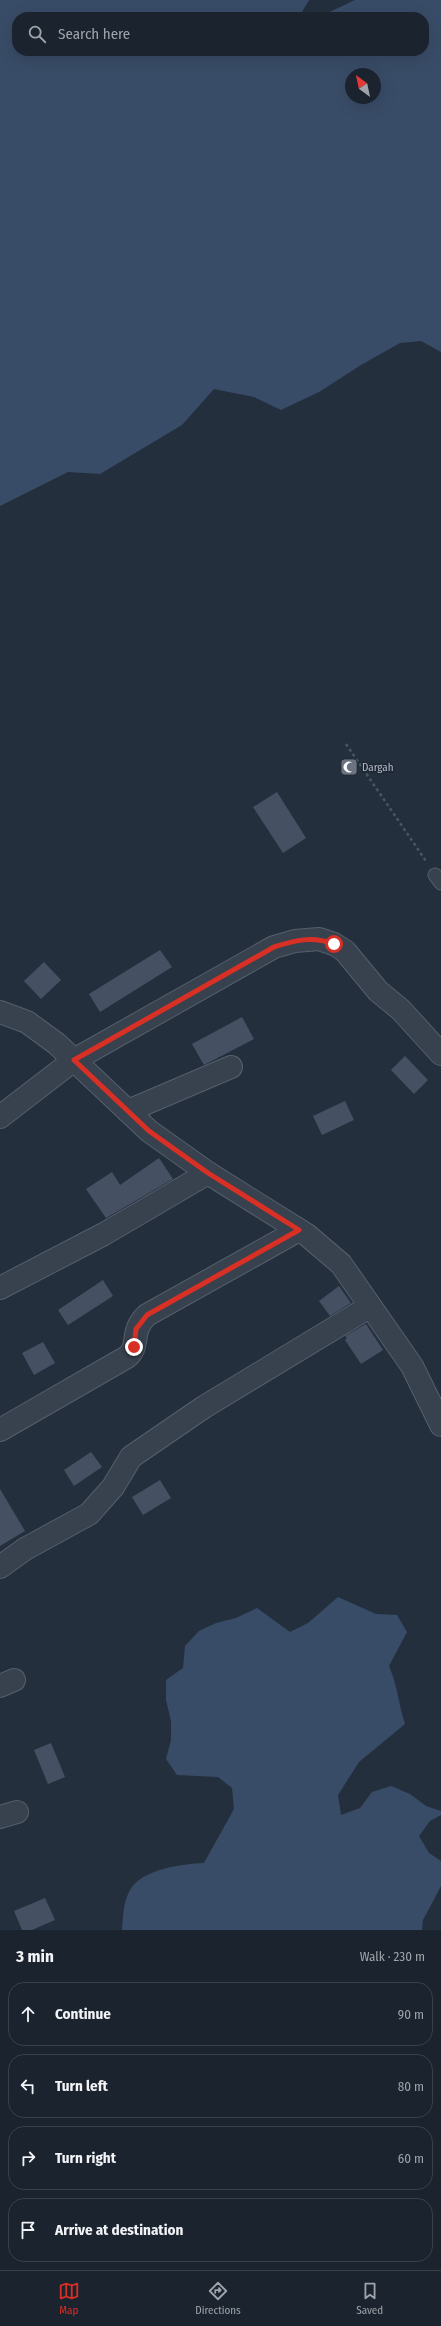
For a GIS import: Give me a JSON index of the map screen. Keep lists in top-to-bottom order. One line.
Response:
{"places":{"mosque":["Dargah"]},"north":"top left","page":{"search":"Search here","heading":["3 min","Walk · 230 m"],"list":[["Continue","90 m"],["Turn left","80 m"],["Turn right","60 m"],"Arrive at destination"],"nav":["Map","Directions","Saved"]}}
